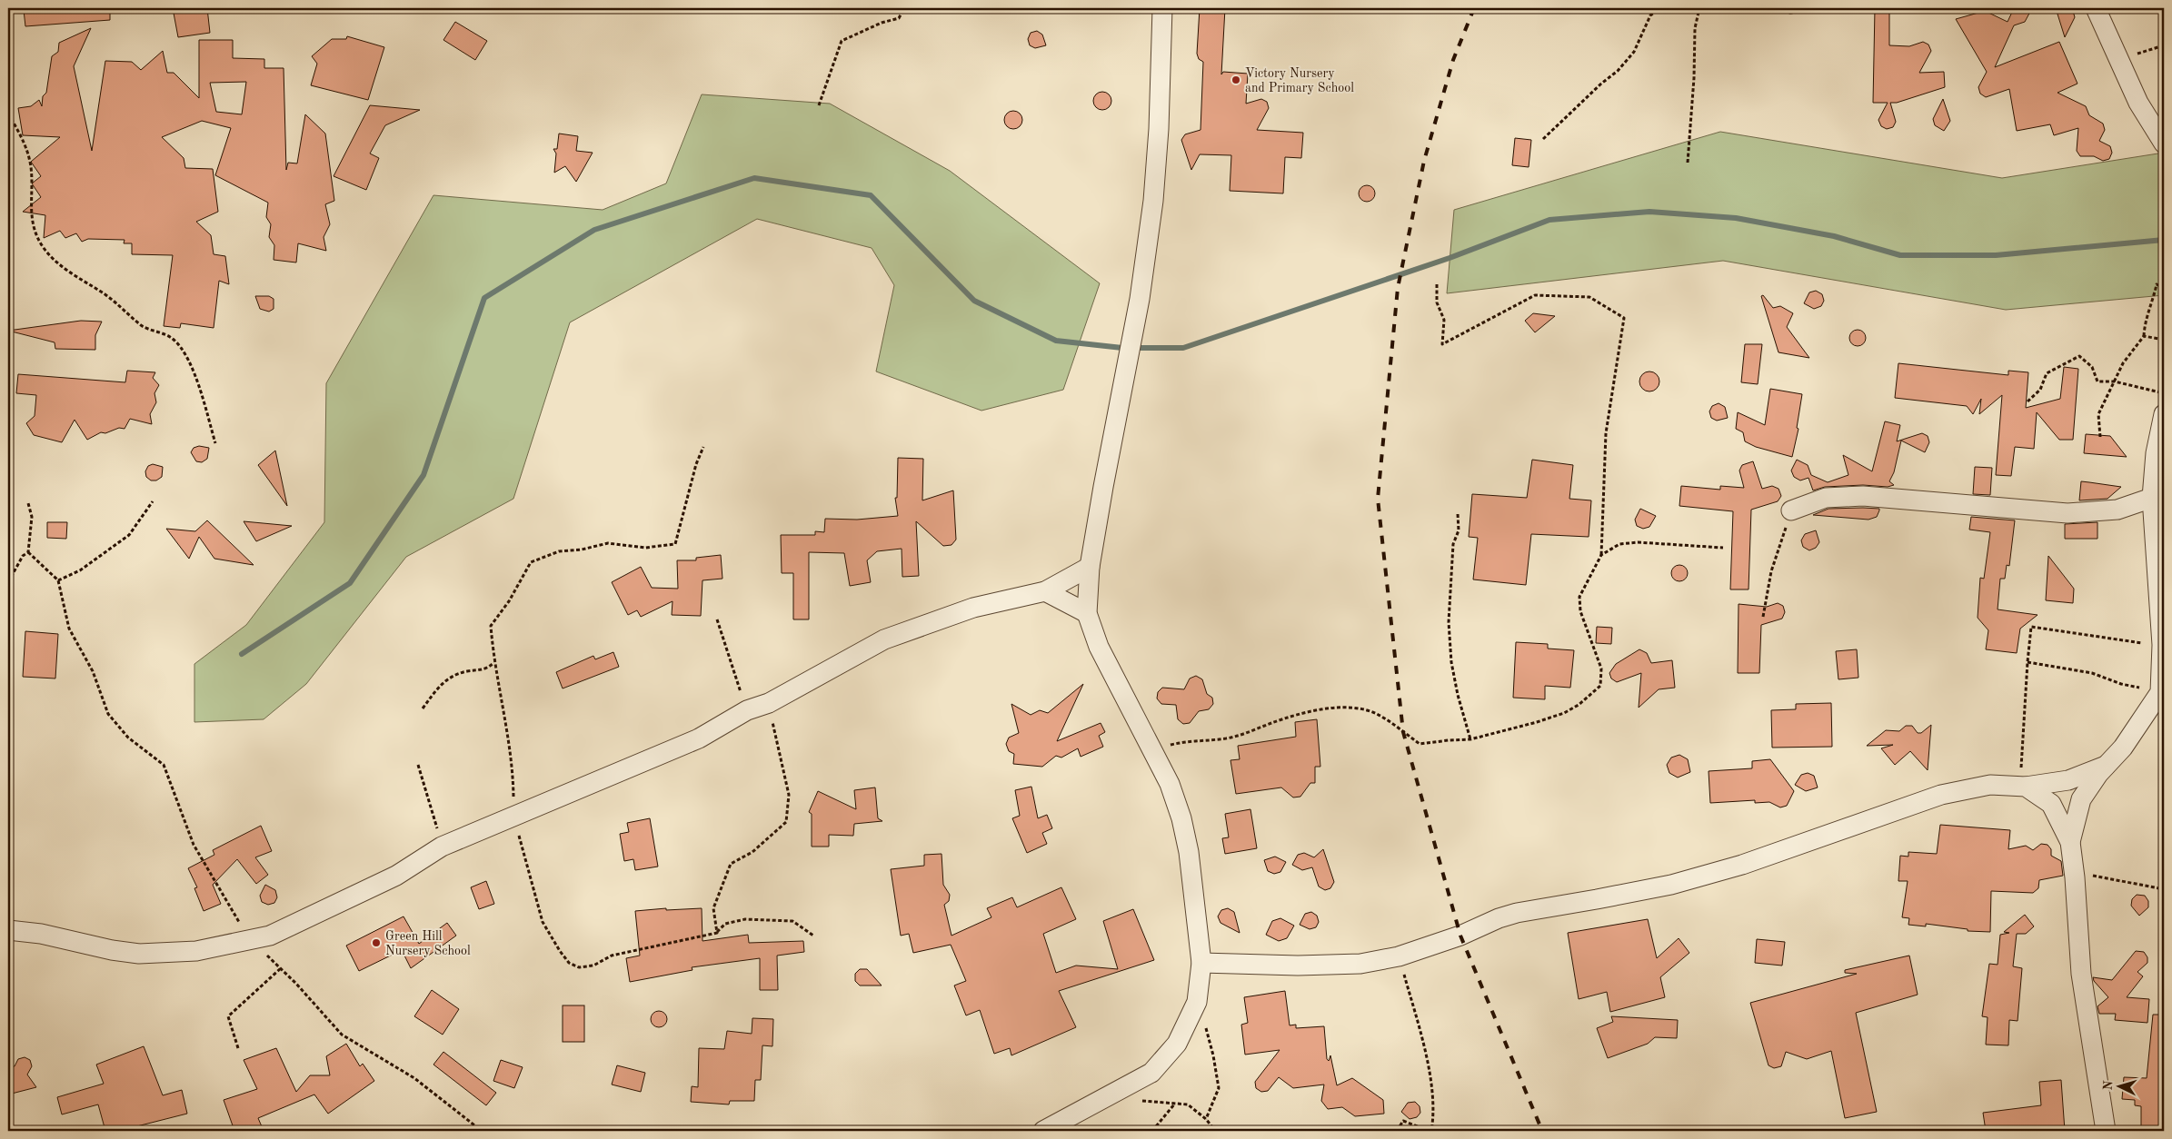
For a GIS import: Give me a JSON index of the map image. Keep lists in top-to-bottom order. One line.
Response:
{"places":["Victory Nursery and Primary School","Green Hill Nursery School"],"north":"left"}
